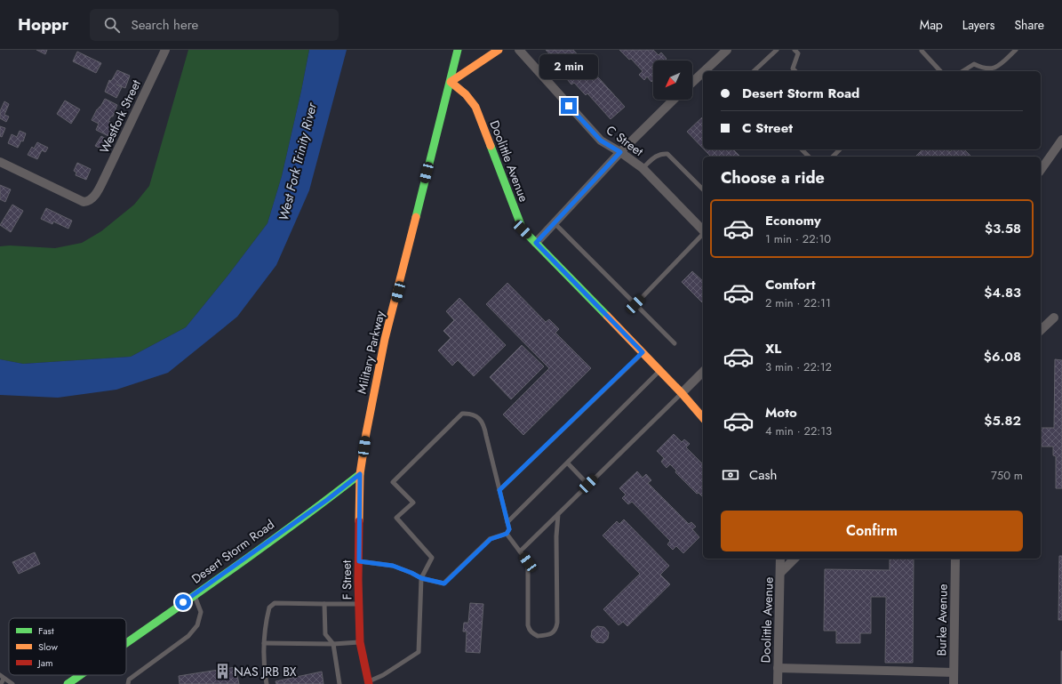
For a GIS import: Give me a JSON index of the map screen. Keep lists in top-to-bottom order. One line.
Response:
{"streets":{"street":["Westfork Street","C Street","Doolittle Avenue","Military Parkway","Desert Storm Road","F Street","Burke Avenue"]},"crossings":[["Doolittle Avenue","Military Parkway"],["Military Parkway","Desert Storm Road"],["Military Parkway","F Street"],["Desert Storm Road","F Street"]],"water":["West Fork Trinity River"],"places":{"building":["NAS JRB BX"]},"legend":["Fast","Slow","Jam"],"north":"bottom left","page":{"header":"Hoppr","search":"Search here","nav":["Map","Layers","Share"],"bubble":"2 min","banner":["Desert Storm Road","C Street"],"heading":"Choose a ride","list":[{"name":"Economy","note":"1 min · 22:10","value":"$3.58"},{"name":"Comfort","note":"2 min · 22:11","value":"$4.83"},{"name":"XL","note":"3 min · 22:12","value":"$6.08"},{"name":"Moto","note":"4 min · 22:13","value":"$5.82"}],"pay":["Cash","750 m"],"buttons":"Confirm"}}
